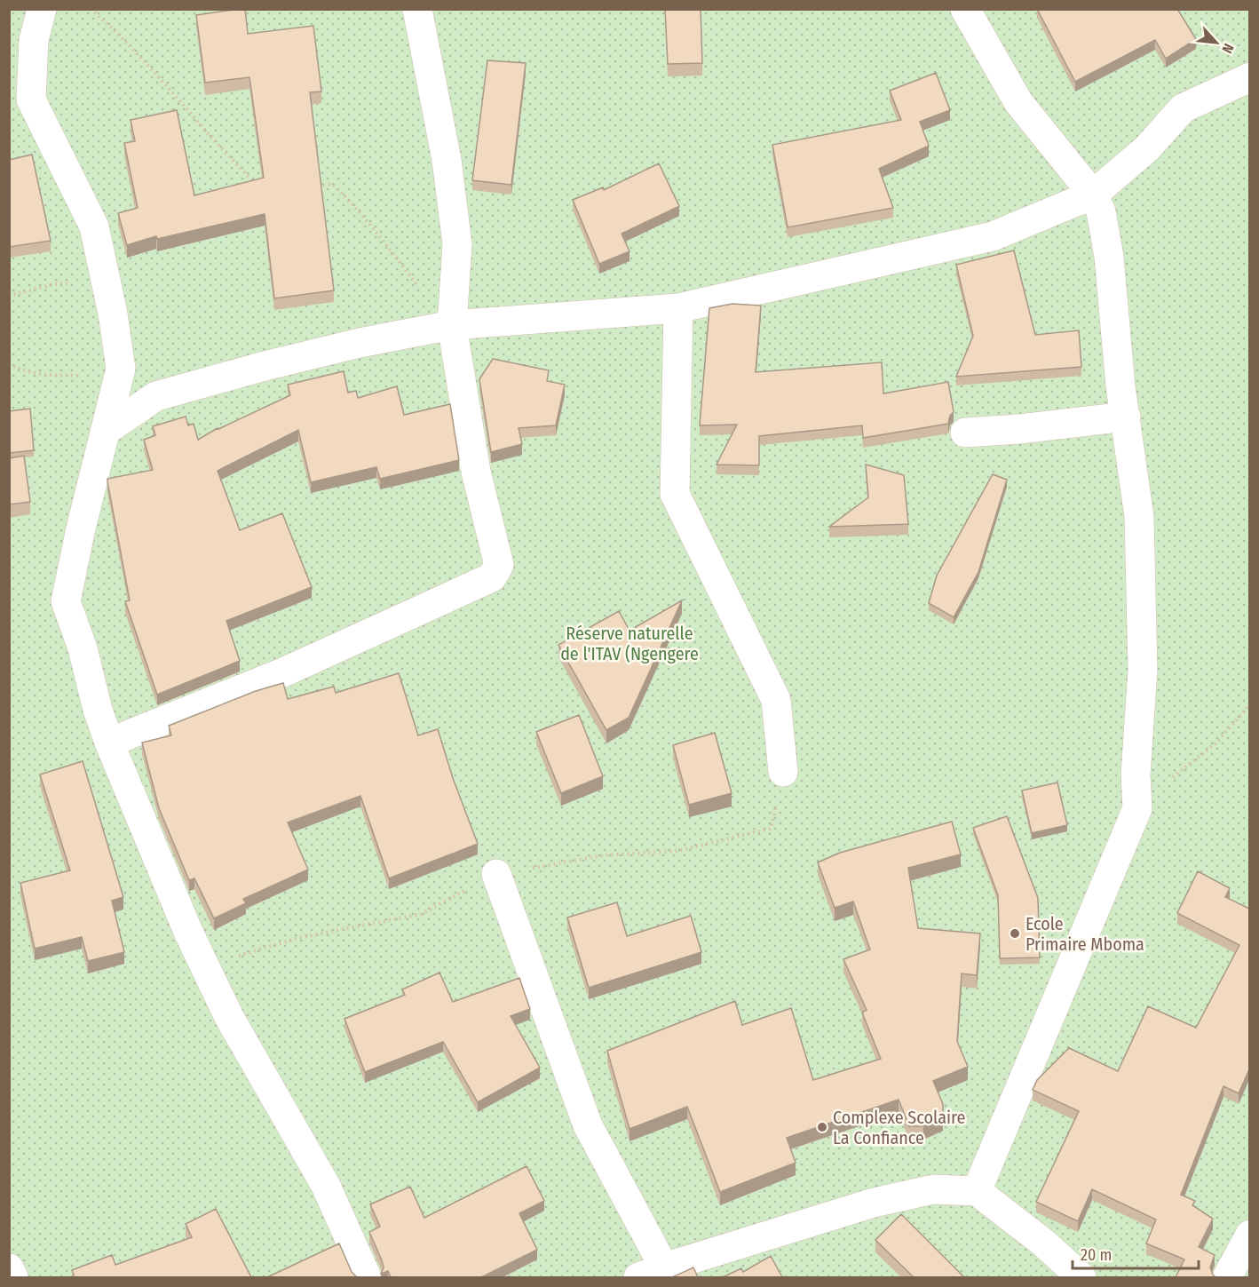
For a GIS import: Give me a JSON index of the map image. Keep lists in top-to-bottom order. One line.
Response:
{"parks":["Réserve naturelle de l'ITAV (Ngengere"],"places":["Ecole Primaire Mboma","Complexe Scolaire La Confiance"],"scale_bar":"20 m","north":"bottom right"}
